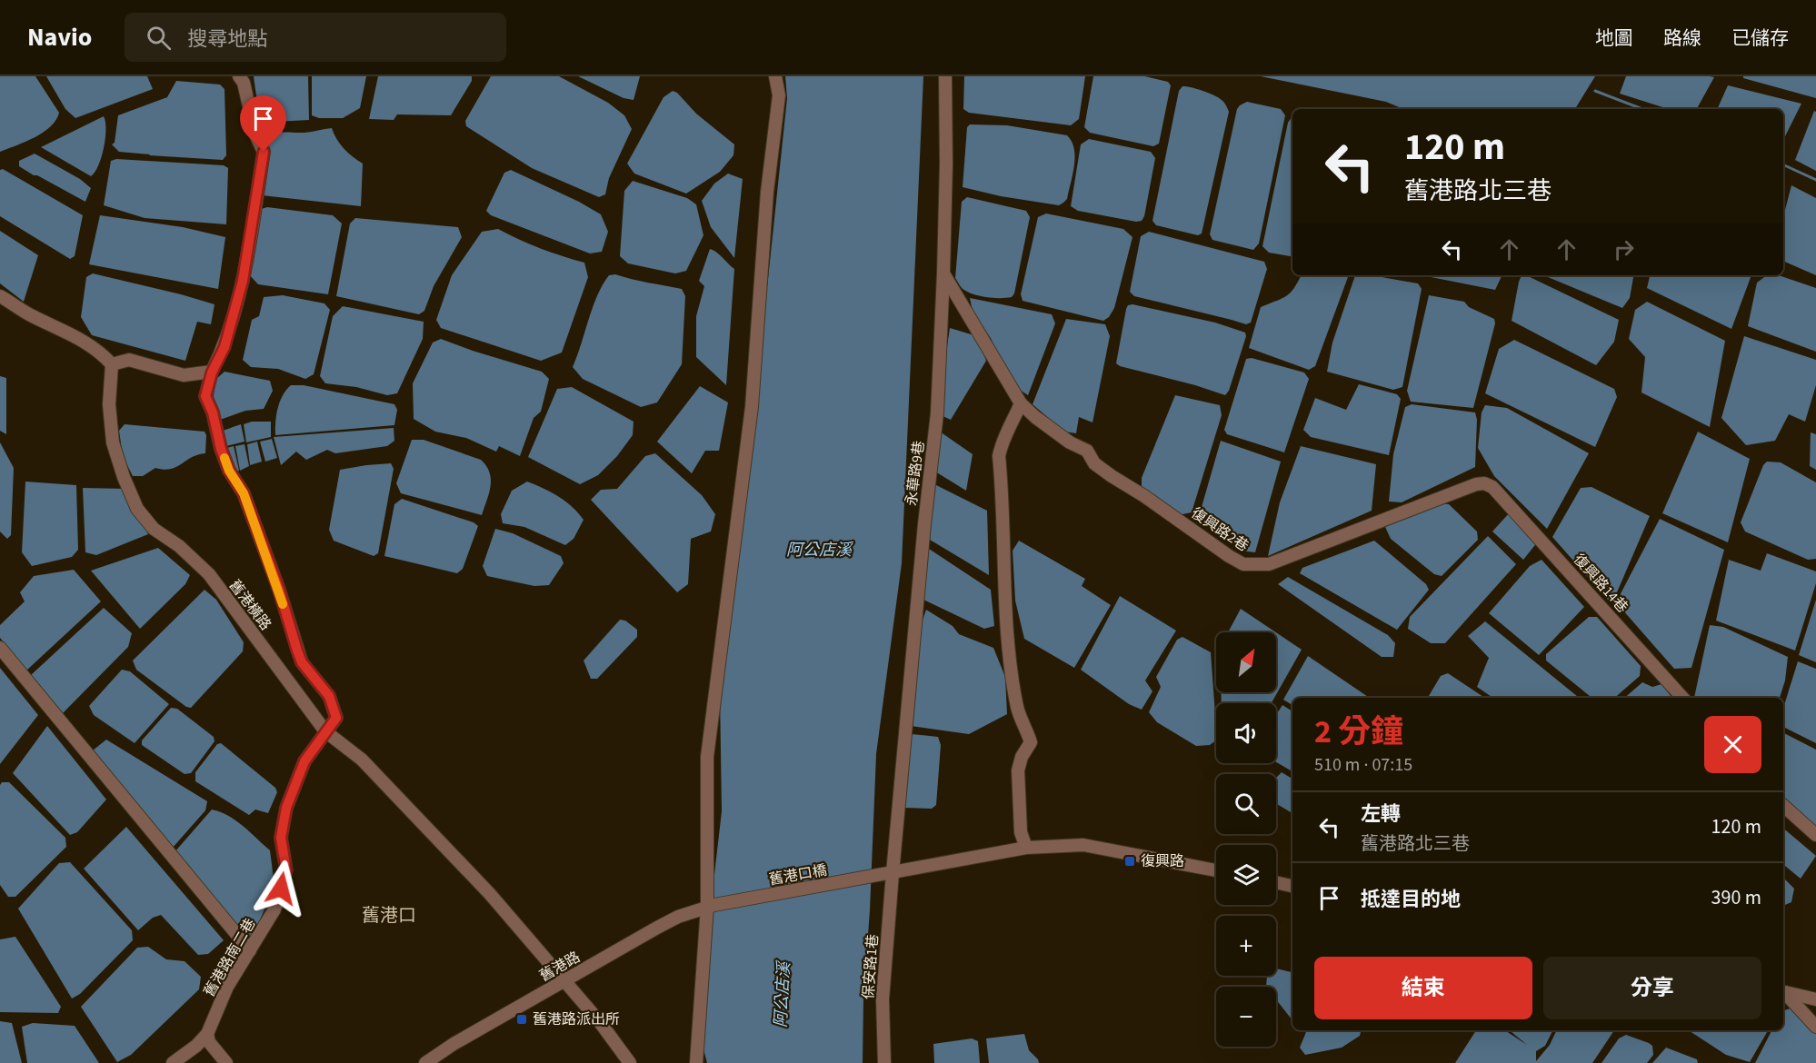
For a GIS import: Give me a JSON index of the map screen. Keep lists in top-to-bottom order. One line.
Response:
{"streets":{"street":["永華路9巷","復興路2巷","復興路14巷","舊港橫路","舊港口橋","舊港路南二巷","舊港路","保安路1巷"]},"crossings":[["永華路9巷","復興路2巷"],["永華路9巷","舊港口橋"],["永華路9巷","保安路1巷"],["復興路2巷","復興路14巷"],["舊港橫路","舊港路南二巷"],["舊港橫路","舊港路"],["舊港口橋","舊港路"],["舊港口橋","保安路1巷"]],"districts":["舊港口"],"water":["阿公店溪"],"places":{"transit":["復興路","舊港路派出所"]},"north":"top right","page":{"header":"Navio","search":"搜尋地點","nav":["地圖","路線","已儲存"],"turn":["120 m","舊港路北三巷"],"map_buttons":["+","−"],"heading":["2 分鐘","510 m · 07:15"],"list":[{"name":"左轉","note":"舊港路北三巷","value":"120 m"},{"name":"抵達目的地","value":"390 m"}],"buttons":["結束","分享"]}}
